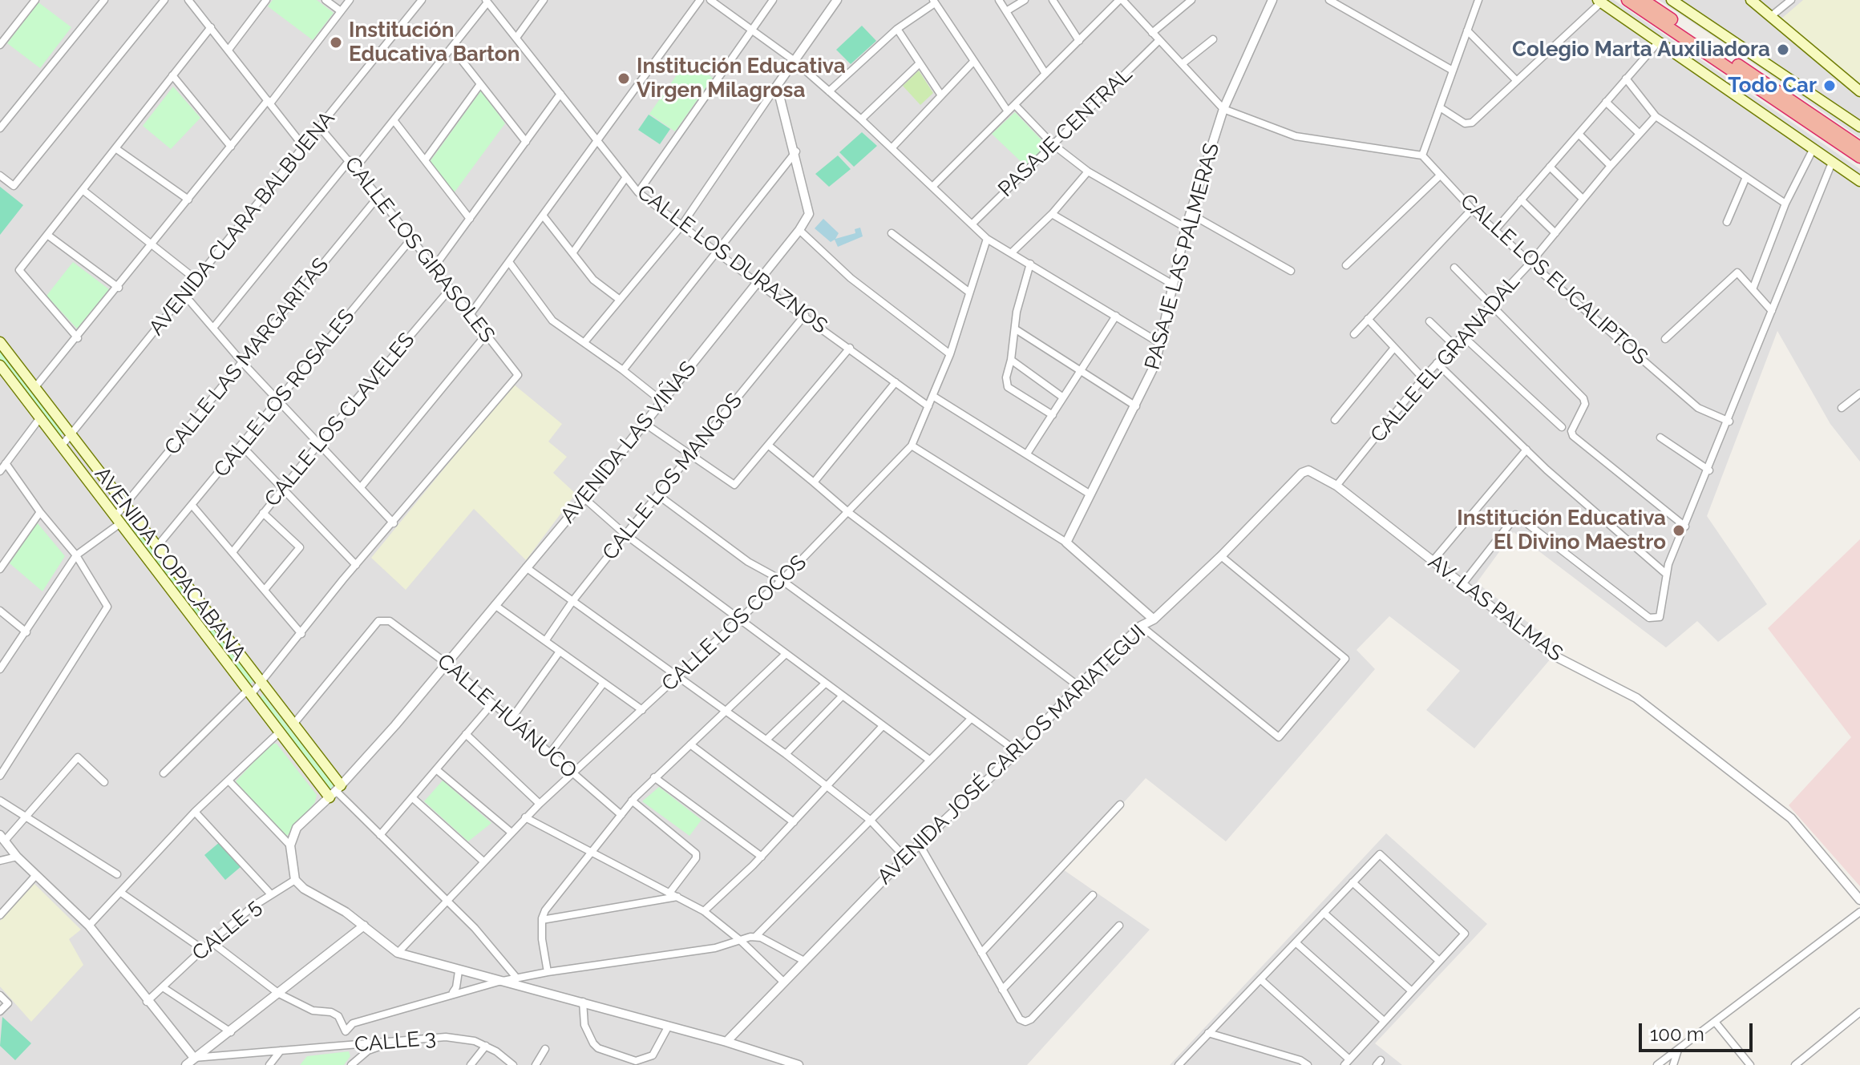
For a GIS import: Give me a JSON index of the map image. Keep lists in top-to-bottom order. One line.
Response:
{"streets":{"main road":["AVENIDA COPACABANA"],"street":["PASAJE CENTRAL","AVENIDA CLARA BALBUENA","CALLE LOS GIRASOLES","PASAJE LAS PALMERAS","CALLE LOS DURAZNOS","CALLE LOS EUCALIPTOS","CALLE LAS MARGARITAS","CALLE EL GRANADAL","CALLE LOS ROSALES","CALLE LOS CLAVELES","AVENIDA LAS VIÑAS","CALLE LOS MANGOS","AV. LAS PALMAS","CALLE LOS COCOS","CALLE HUÁNUCO","AVENIDA JOSÉ CARLOS MARIATEGUI","CALLE 5","CALLE 3"]},"crossings":[["AVENIDA CLARA BALBUENA","CALLE LOS GIRASOLES"],["AVENIDA CLARA BALBUENA","AVENIDA COPACABANA"],["CALLE LOS GIRASOLES","CALLE LAS MARGARITAS"],["CALLE LOS GIRASOLES","CALLE LOS ROSALES"],["CALLE LOS GIRASOLES","CALLE LOS CLAVELES"],["CALLE LOS DURAZNOS","AVENIDA LAS VIÑAS"],["CALLE LOS DURAZNOS","CALLE LOS MANGOS"],["CALLE LOS DURAZNOS","CALLE LOS COCOS"],["CALLE LOS EUCALIPTOS","CALLE EL GRANADAL"],["CALLE LAS MARGARITAS","AVENIDA COPACABANA"],["CALLE EL GRANADAL","AV. LAS PALMAS"],["CALLE LOS ROSALES","AVENIDA COPACABANA"],["AVENIDA LAS VIÑAS","AVENIDA COPACABANA"],["AVENIDA LAS VIÑAS","CALLE HUÁNUCO"],["AVENIDA COPACABANA","CALLE HUÁNUCO"],["AV. LAS PALMAS","AVENIDA JOSÉ CARLOS MARIATEGUI"],["CALLE LOS COCOS","CALLE HUÁNUCO"]],"places":["Institución Educativa Barton","Colegio Marta Auxiliadora","Institución Educativa Virgen Milagrosa","Todo Car","Institución Educativa El Divino Maestro"],"scale_bar":"100 m"}
